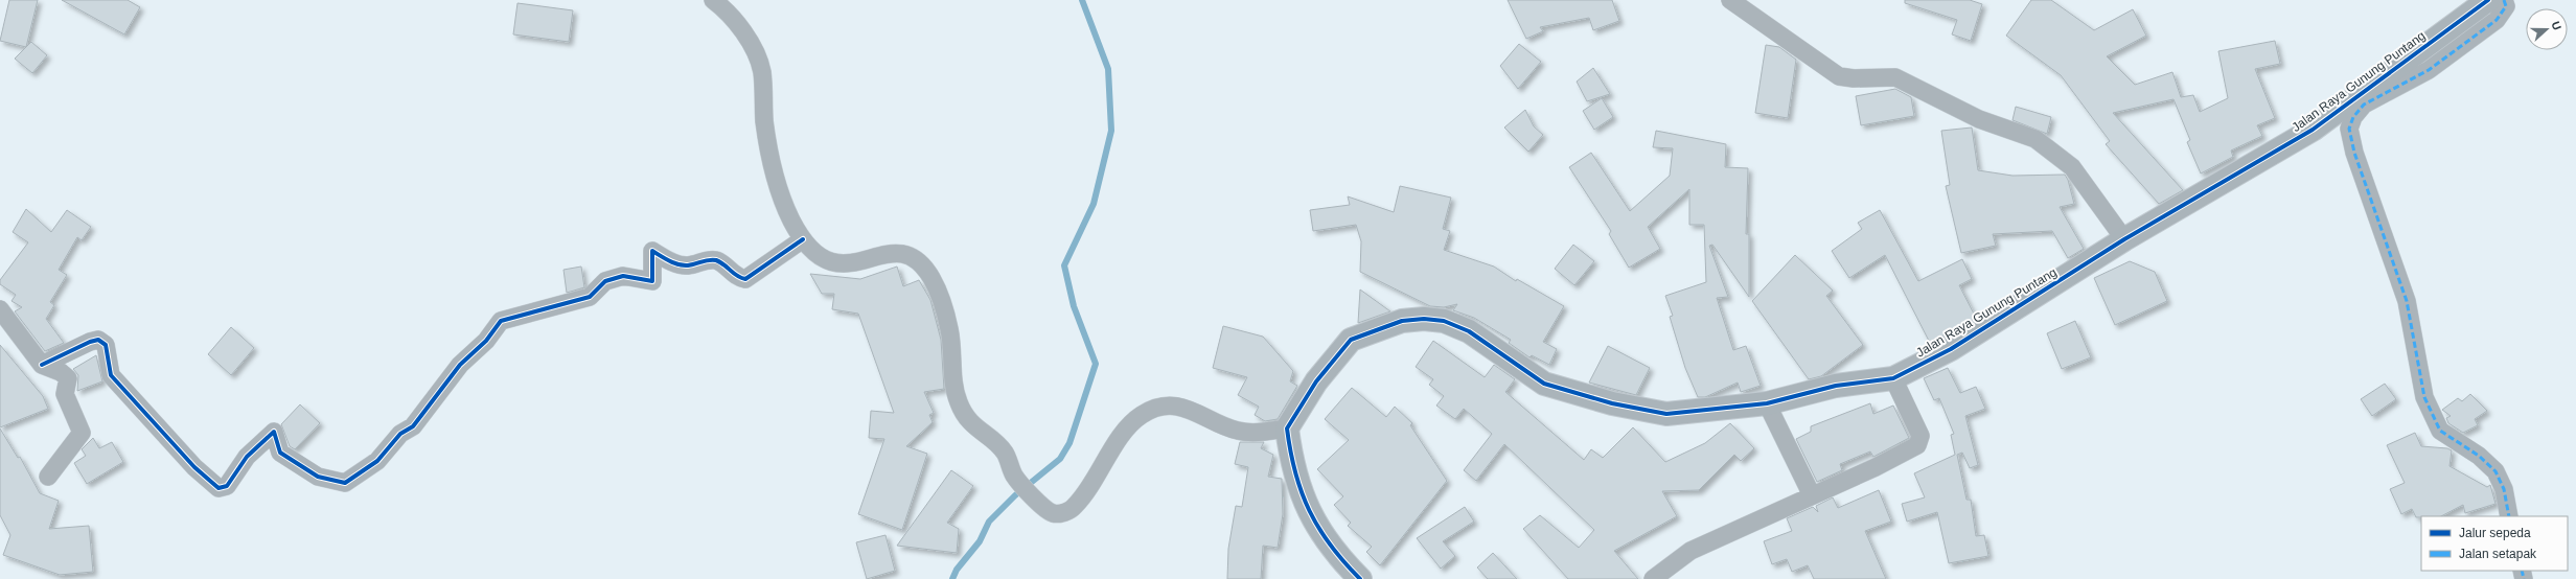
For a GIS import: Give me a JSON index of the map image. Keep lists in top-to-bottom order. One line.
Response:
{"streets":{"street":["Jalan Raya Gunung Puntang"]},"legend":["Jalur sepeda","Jalan setapak"],"north":"right"}
